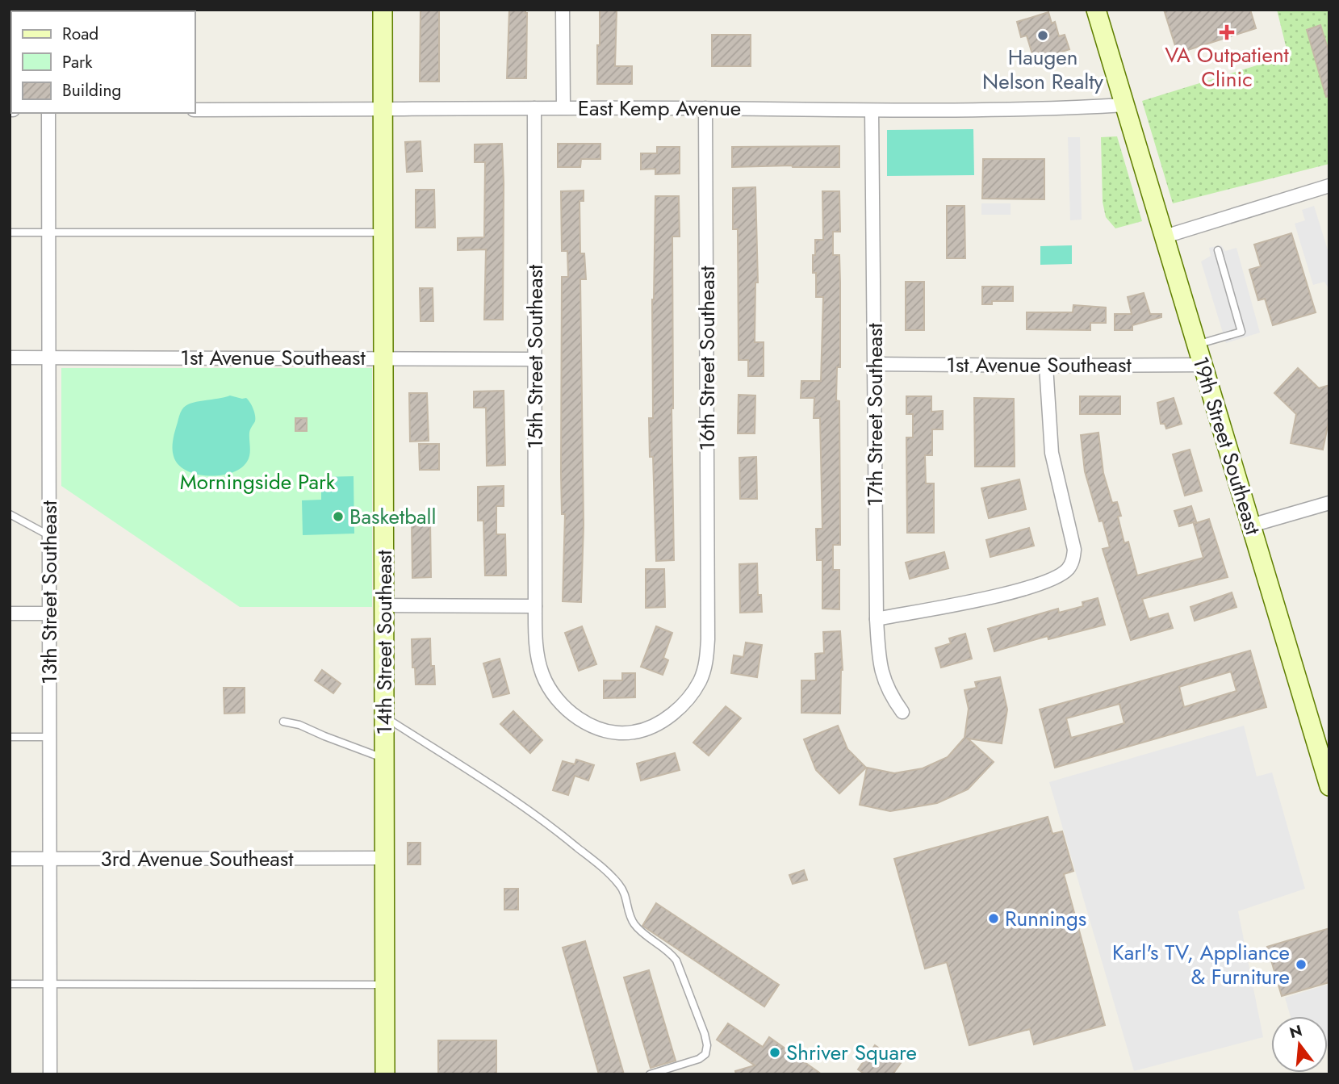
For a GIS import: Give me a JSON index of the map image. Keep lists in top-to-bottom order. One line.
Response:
{"streets":{"street":["East Kemp Avenue","15th Street Southeast","1st Avenue Southeast","16th Street Southeast","17th Street Southeast","19th Street Southeast","13th Street Southeast","14th Street Southeast","3rd Avenue Southeast"]},"crossings":[["East Kemp Avenue","15th Street Southeast"],["East Kemp Avenue","16th Street Southeast"],["East Kemp Avenue","17th Street Southeast"],["East Kemp Avenue","19th Street Southeast"],["East Kemp Avenue","14th Street Southeast"],["15th Street Southeast","1st Avenue Southeast"],["15th Street Southeast","16th Street Southeast"],["1st Avenue Southeast","17th Street Southeast"],["1st Avenue Southeast","19th Street Southeast"],["1st Avenue Southeast","13th Street Southeast"],["1st Avenue Southeast","14th Street Southeast"],["13th Street Southeast","3rd Avenue Southeast"],["14th Street Southeast","3rd Avenue Southeast"]],"parks":["Morningside Park"],"places":{"health":["VA Outpatient Clinic"],"other":["Haugen Nelson Realty","Basketball","Runnings","Karl's TV, Appliance & Furniture","Shriver Square"]},"legend":["Road","Park","Building"],"north":"top"}
